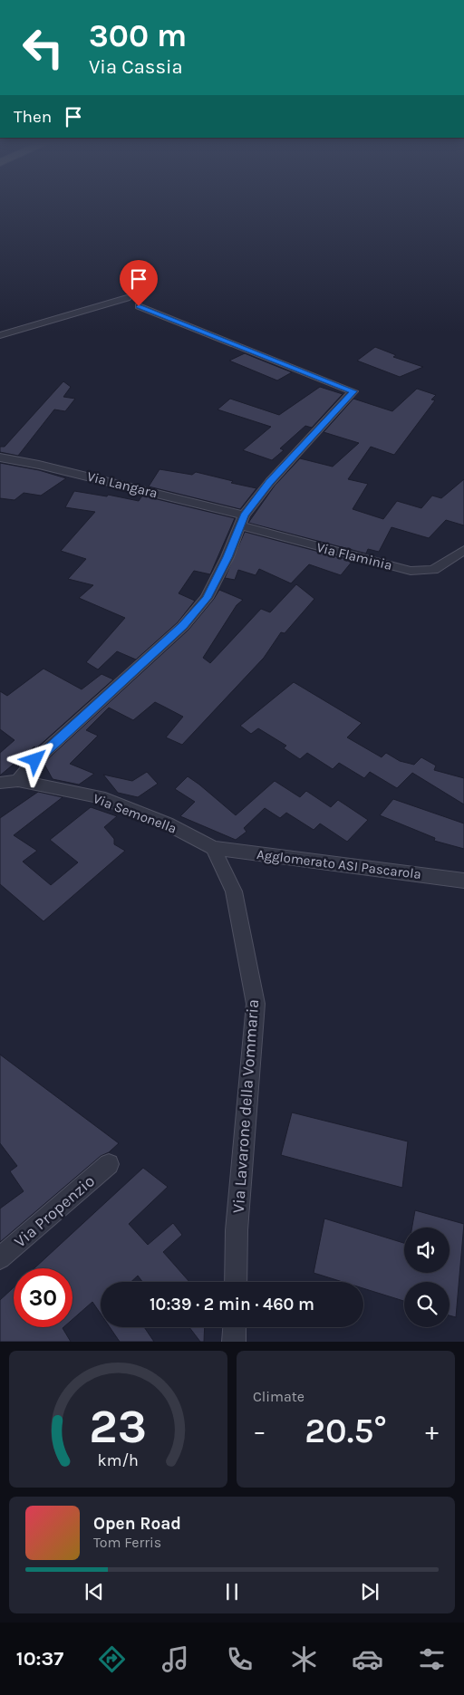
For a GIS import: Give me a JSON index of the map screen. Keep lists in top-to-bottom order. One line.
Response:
{"streets":{"street":["Via Langara","Via Flaminia","Via Semonella","Agglomerato ASI Pascarola","Via Lavarone della Vommaria","Via Propenzio"]},"crossings":[["Via Langara","Via Flaminia"],["Via Semonella","Agglomerato ASI Pascarola"],["Via Semonella","Via Lavarone della Vommaria"],["Agglomerato ASI Pascarola","Via Lavarone della Vommaria"]],"page":{"turn":["300 m","Via Cassia"],"then":"Then","limit":"30","trip":"10:39 · 2 min · 460 m","tile":"Climate","heat":["−","20.5°","+"],"song":["Open Road","Tom Ferris"],"tabs":"10:37","gauge":["23","km/h"]}}
